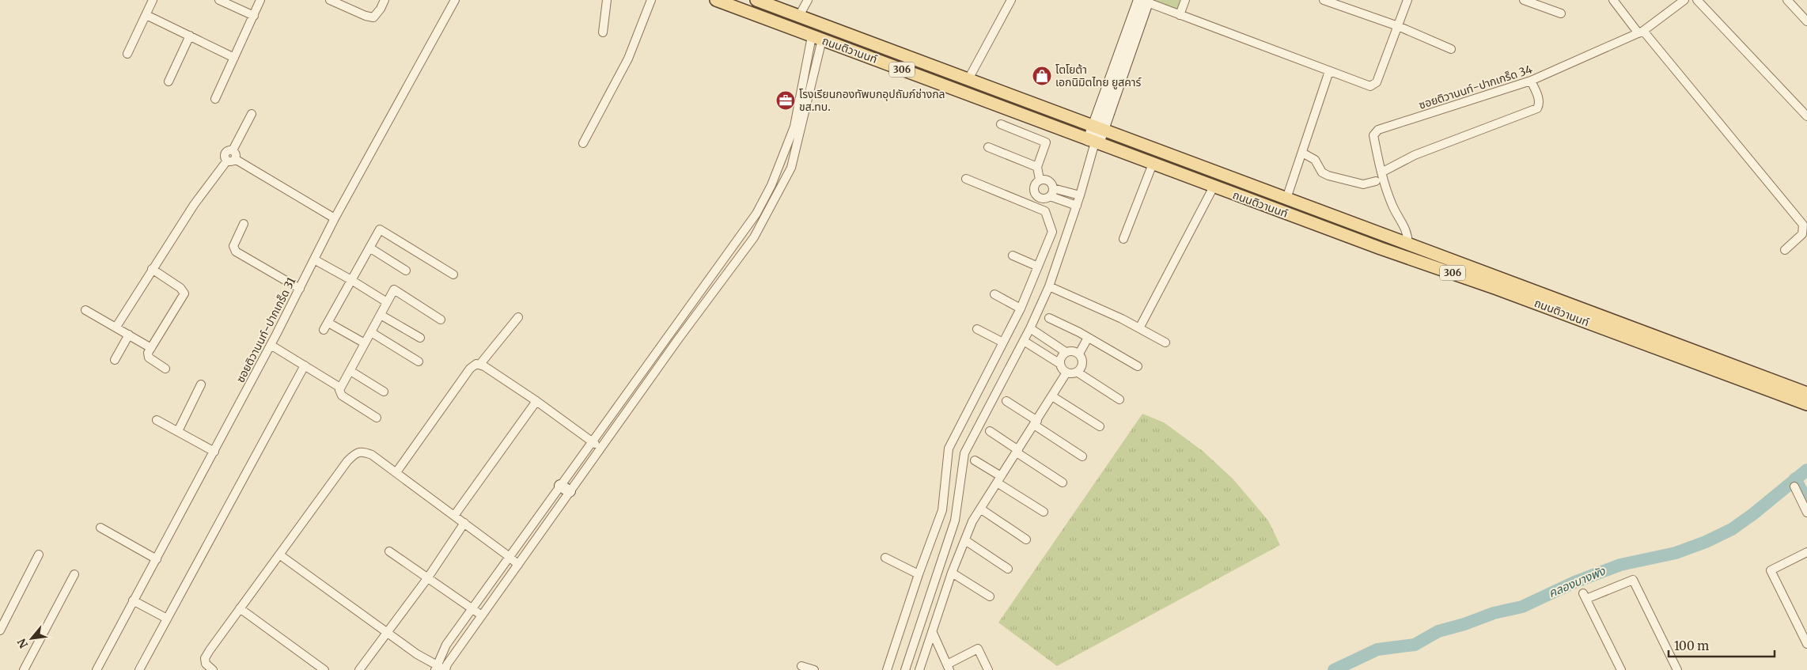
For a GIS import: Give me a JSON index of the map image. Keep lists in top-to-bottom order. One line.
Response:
{"streets":{"main road":["ถนนติวานนท์","306"],"street":["ซอยติวานนท์-ปากเกร็ด 34","ซอยติวานนท์-ปากเกร็ด 31"]},"crossings":[["ถนนติวานนท์","ซอยติวานนท์-ปากเกร็ด 34"]],"water":["คลองบางพัง"],"places":{"shop":["โตโยต้า เอกนิมิตไทย ยูสคาร์"],"office":["โรงเรียนกองทัพบกอุปถัมภ์ช่างกล ขส.ทบ."]},"scale_bar":"100 m","north":"bottom left"}
